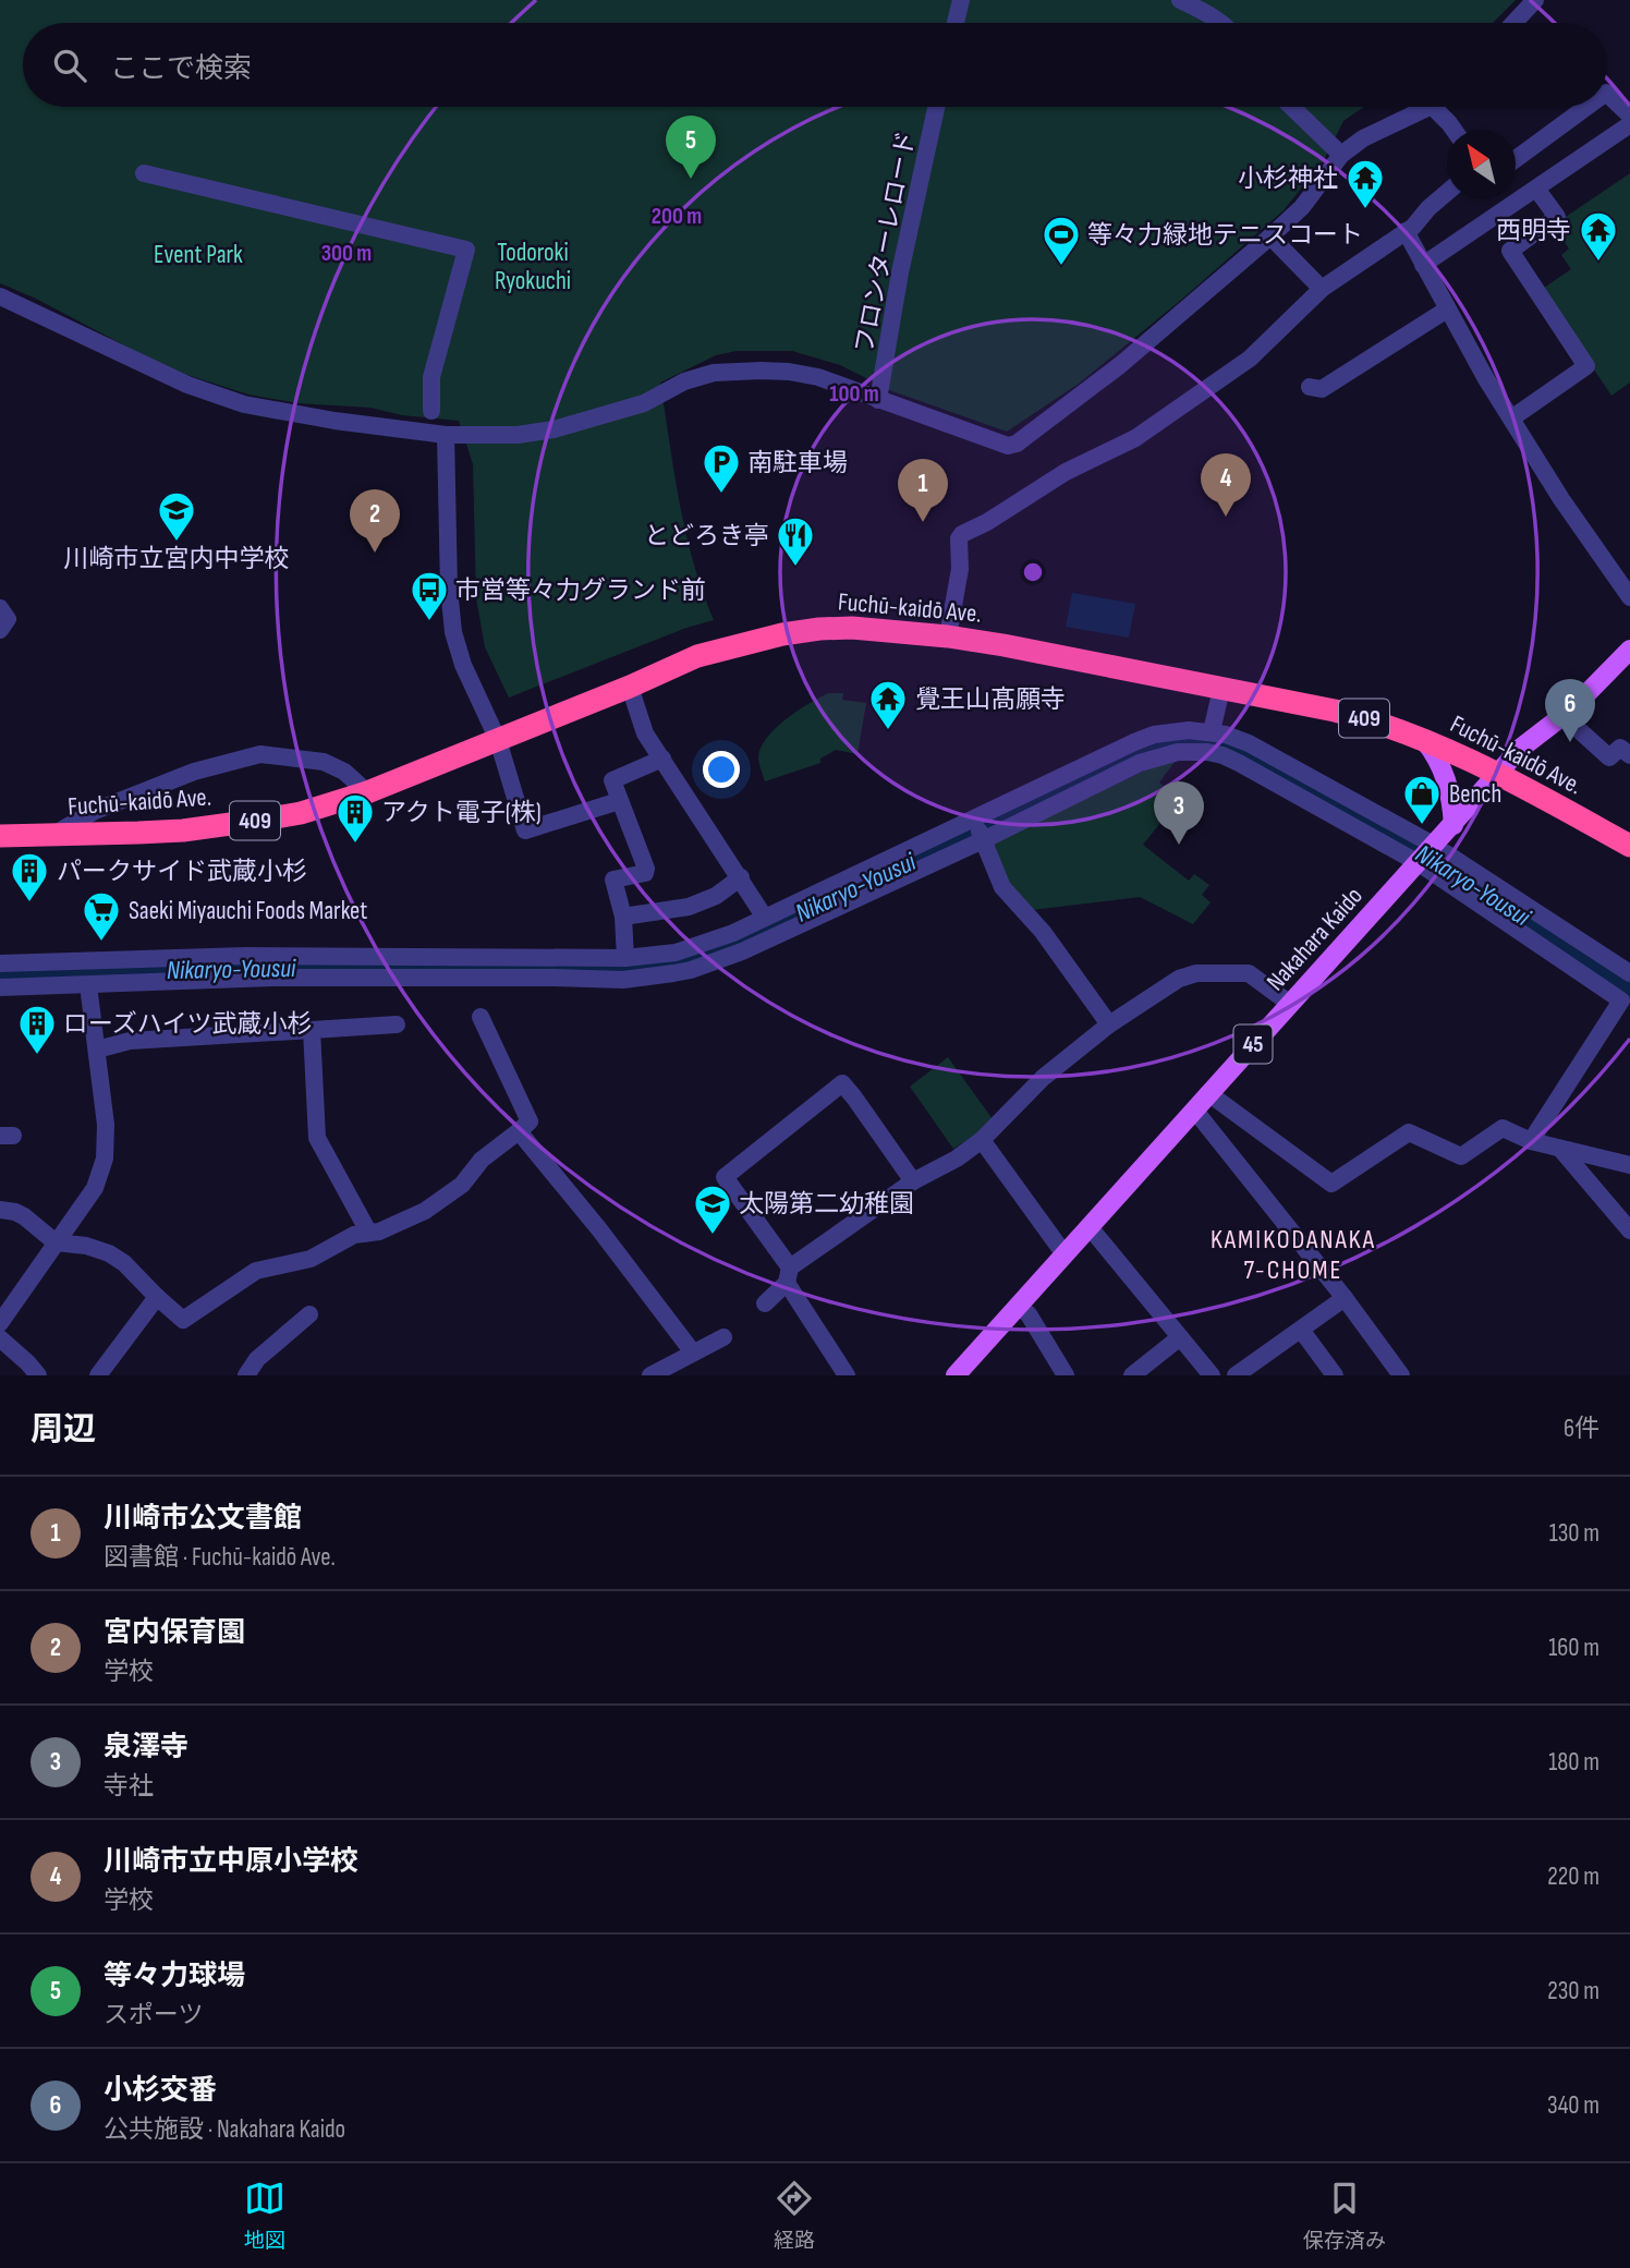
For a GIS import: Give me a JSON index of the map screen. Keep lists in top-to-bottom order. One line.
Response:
{"streets":{"highway":["Fuchū-kaidō Ave.","409"],"main road":["Nakahara Kaido","45"],"street":["フロンターレロード"]},"crossings":[["Fuchū-kaidō Ave.","Nakahara Kaido"]],"districts":["KAMIKODANAKA 7-CHOME"],"water":["Nikaryo-Yousui"],"parks":["Todoroki Ryokuchi","Event Park"],"places":{"temple":["小杉神社","西明寺","覺王山髙願寺"],"sports":["等々力緑地テニスコート"],"parking":["南駐車場"],"school or university":["川崎市立宮内中学校","太陽第二幼稚園"],"restaurant":["とどろき亭"],"bus stop":["市営等々力グランド前"],"shop":["Bench"],"building":["アクト電子(株)","パークサイド武蔵小杉","ローズハイツ武蔵小杉"],"supermarket":["Saeki Miyauchi Foods Market"]},"north":"top left","page":{"search":"ここで検索","pins":["5","4","1","2","6","3"],"heading":["周辺","6件"],"list":[{"mark":"1","name":"川崎市公文書館","note":"図書館 · Fuchū-kaidō Ave.","value":"130 m"},{"mark":"2","name":"宮内保育園","note":"学校","value":"160 m"},{"mark":"3","name":"泉澤寺","note":"寺社","value":"180 m"},{"mark":"4","name":"川崎市立中原小学校","note":"学校","value":"220 m"},{"mark":"5","name":"等々力球場","note":"スポーツ","value":"230 m"},{"mark":"6","name":"小杉交番","note":"公共施設 · Nakahara Kaido","value":"340 m"}],"nav":["地図","経路","保存済み"]},"rings":["200 m","300 m","100 m"]}
